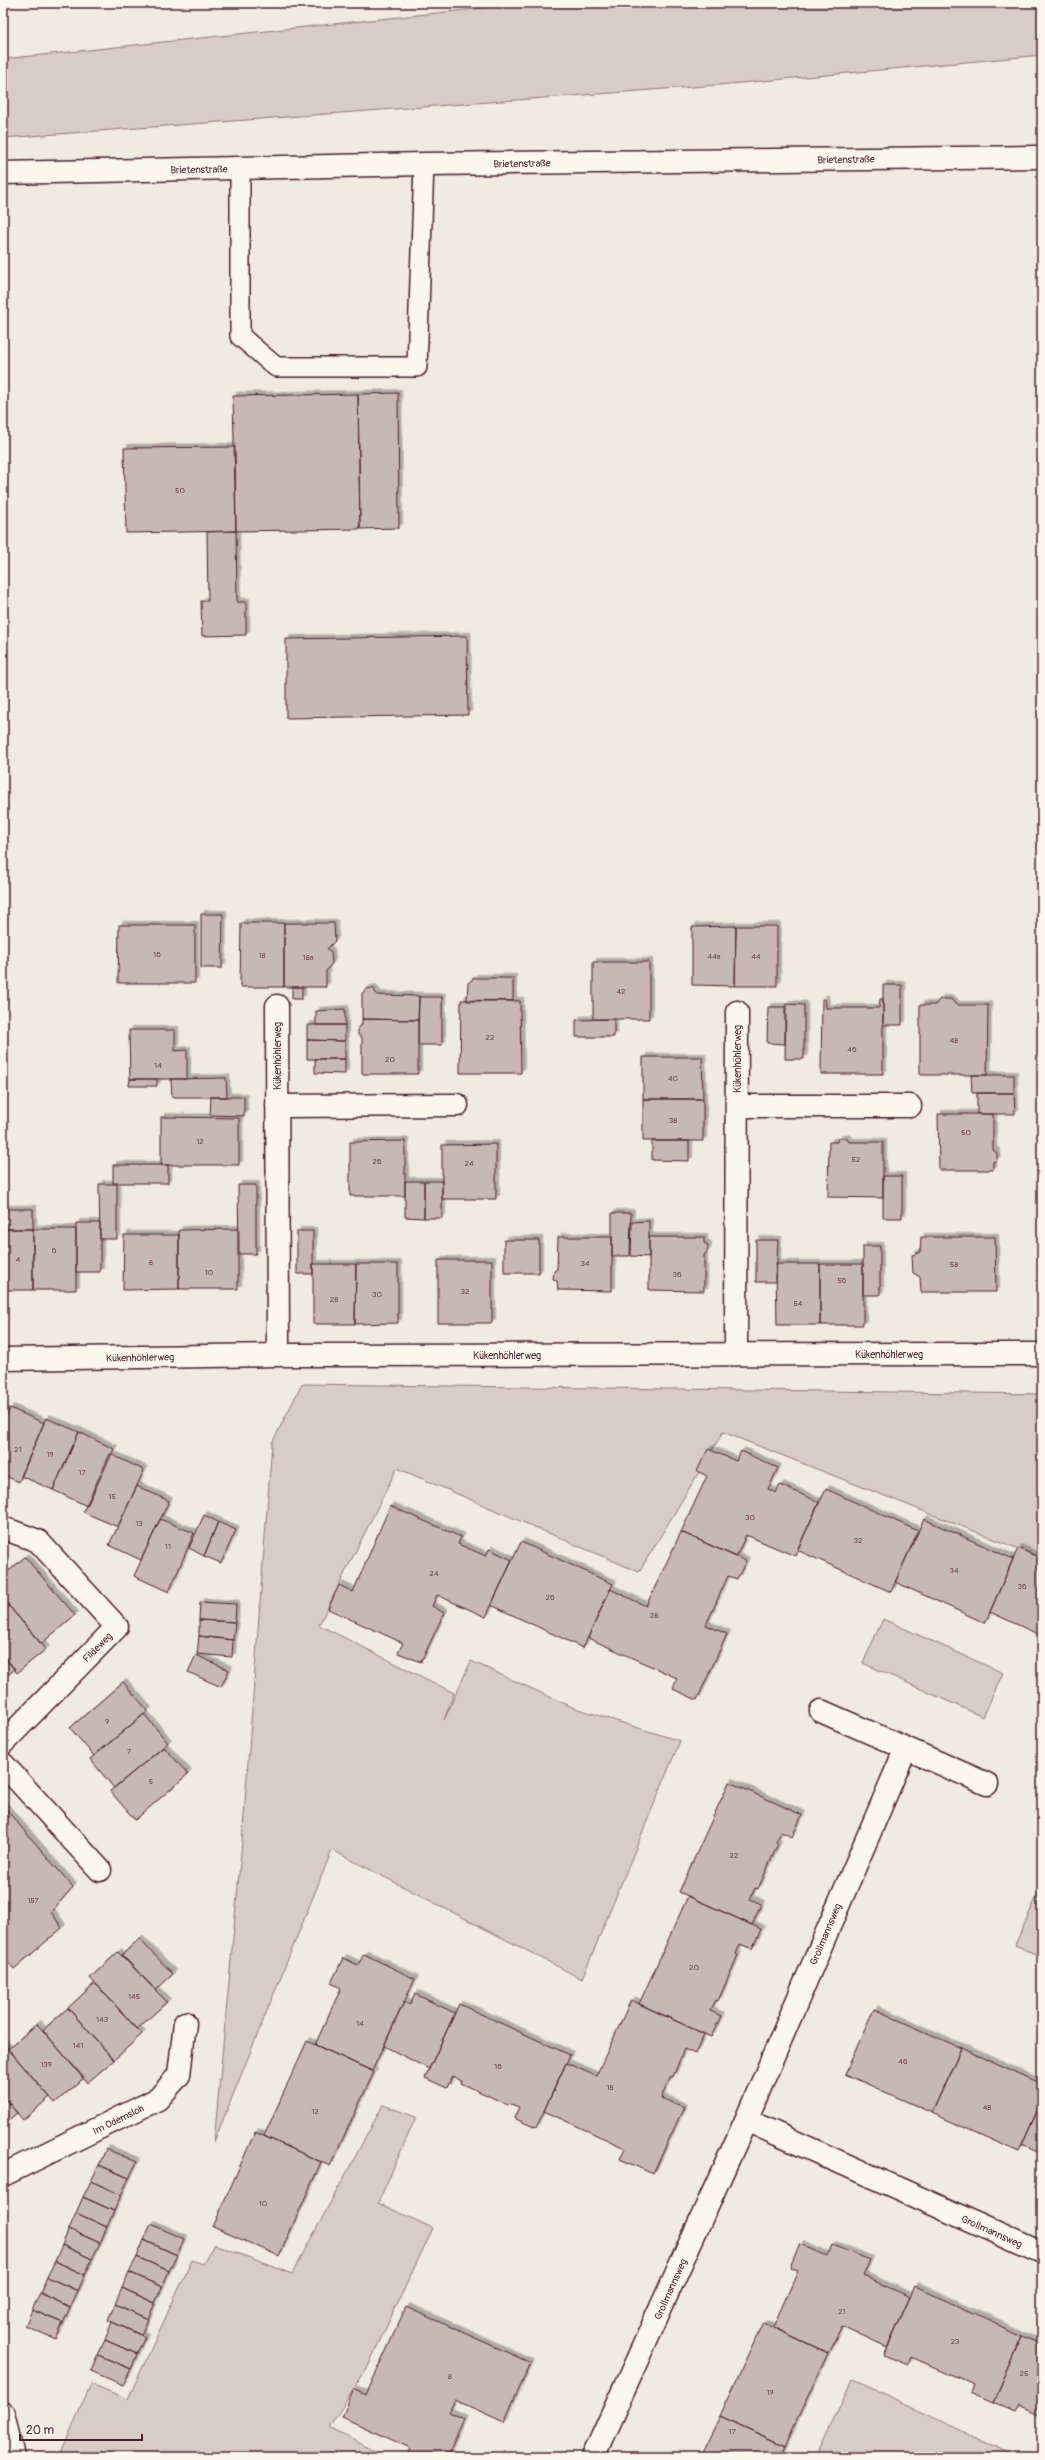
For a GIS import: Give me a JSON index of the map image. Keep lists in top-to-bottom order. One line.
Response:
{"streets":{"street":["Brietenstraße","Kükenhöhlerweg","Fildeweg","Grollmannsweg","Im Odemsloh"]},"house_numbers":["50","16","18","44a","44","18a","42","22","48","46","20","14","40","38","50","12","52","26","24","6","4","8","34","58","10","36","56","32","30","28","54","21","19","17","15","30","13","32","11","34","24","36","26","28","9","7","5","22","157","20","145","143","14","141","46","139","16","18","48","12","10","21","23","25","8","19","17"],"scale_bar":"20 m"}
